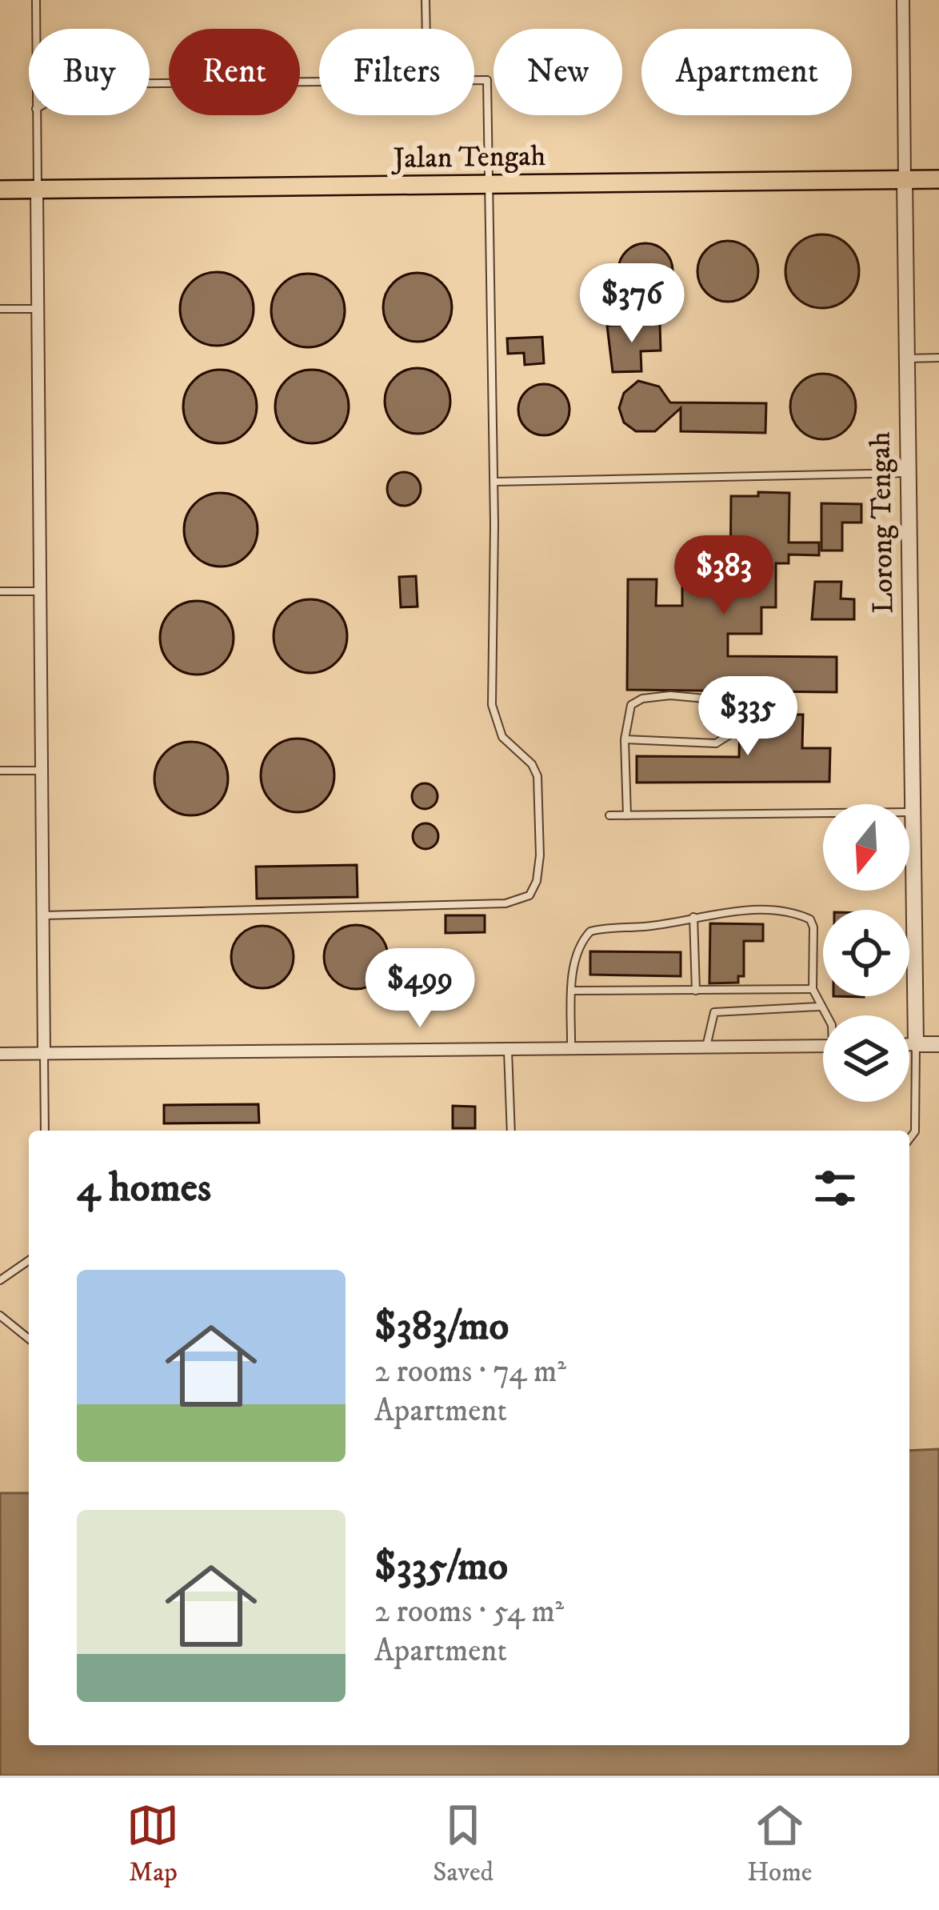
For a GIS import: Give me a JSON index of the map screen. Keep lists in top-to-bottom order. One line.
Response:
{"streets":{"main road":["Jalan Tengah"],"street":["Lorong Tengah"]},"crossings":[["Jalan Tengah","Lorong Tengah"]],"north":"bottom","page":{"chip":["Buy","Rent","Filters","New","Apartment"],"price":["$376","$383","$335","$499"],"heading":"4 homes","list":[{"name":"$383/mo","note":"2 rooms · 74 m² · Apartment"},{"name":"$335/mo","note":"2 rooms · 54 m² · Apartment"}],"tabs":["Map","Saved","Home"]}}
